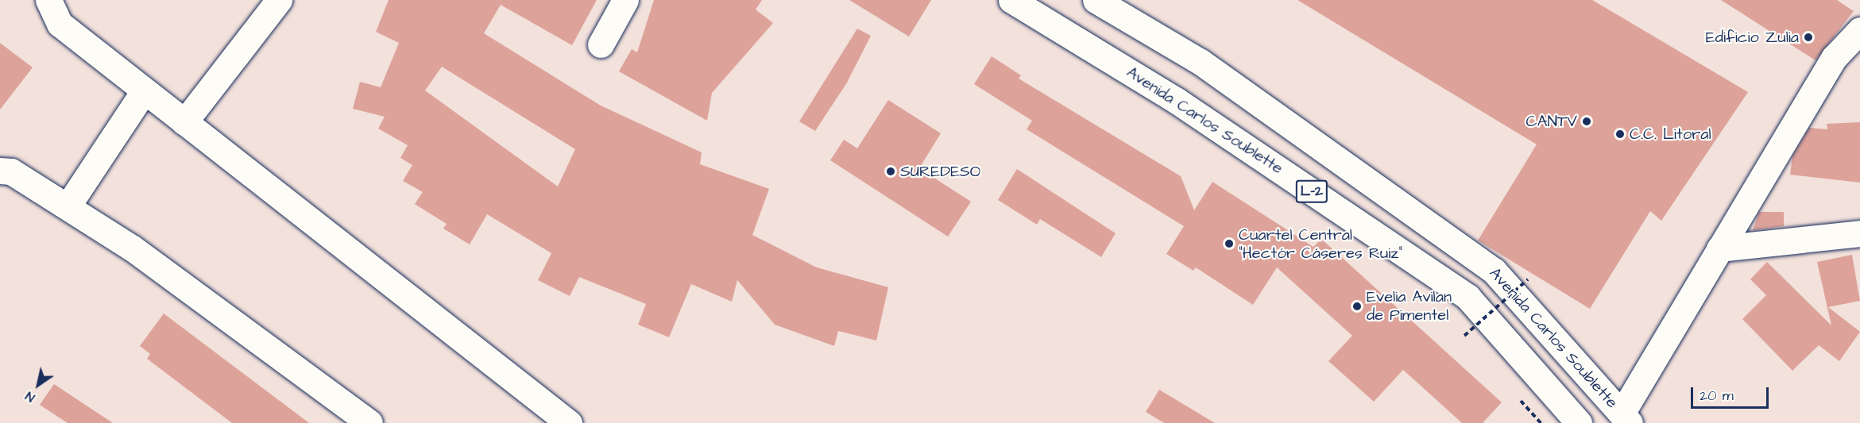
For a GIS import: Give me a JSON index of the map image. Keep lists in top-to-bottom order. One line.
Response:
{"streets":{"main road":["Avenida Carlos Soublette","L-2"]},"places":["Edificio Zulia","CANTV","C.C. Litoral","SUREDESO","Cuartel Central \"Hectór Cáseres Ruiz\"","Evelia Avilan de Pimentel"],"scale_bar":"20 m","north":"bottom left"}
